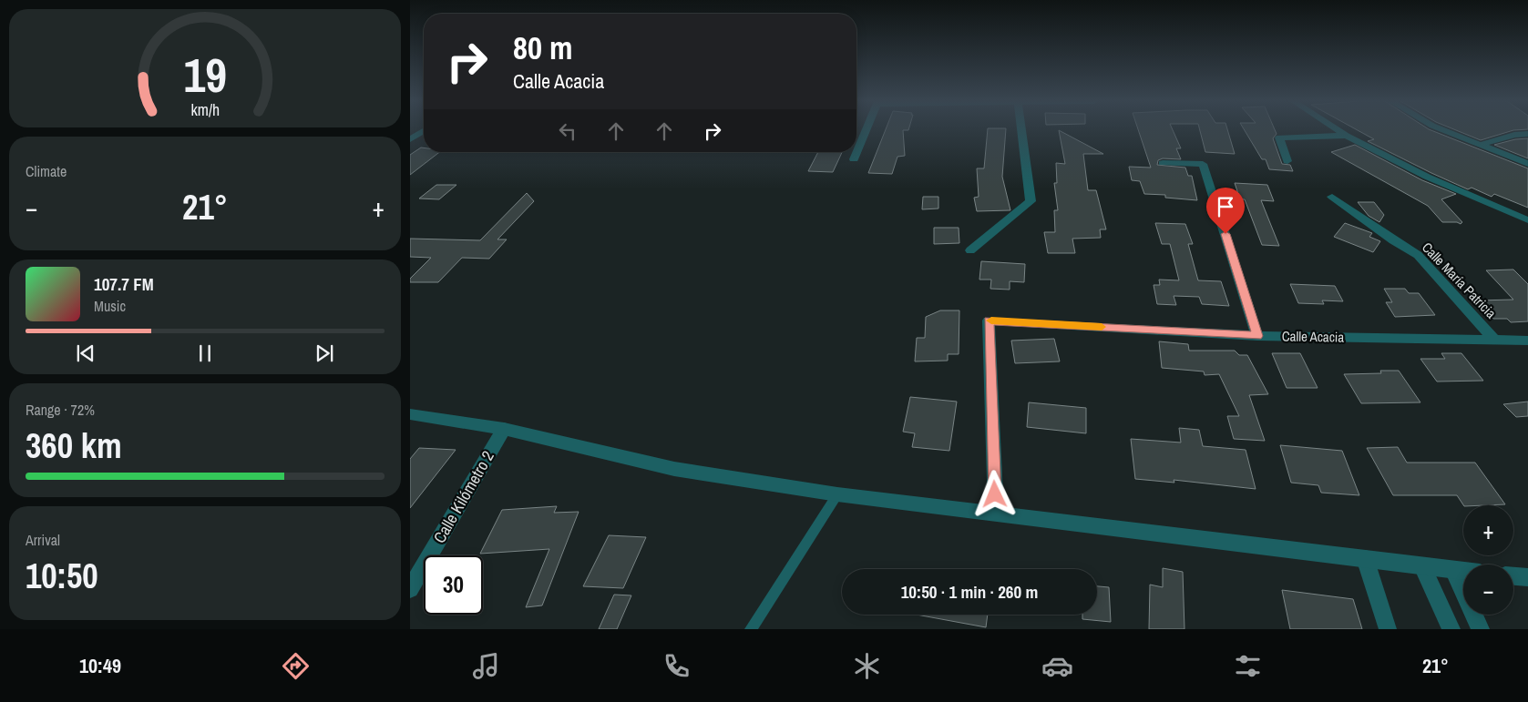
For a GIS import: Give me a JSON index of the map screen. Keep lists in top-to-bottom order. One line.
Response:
{"streets":{"street":["Calle María Patricia","Calle Acacia","Calle Kilómetro 2"]},"crossings":[["Calle María Patricia","Calle Acacia"]],"page":{"turn":["80 m","Calle Acacia"],"tile":["Climate",["Range · 72%","360 km"],["Arrival","10:50"]],"heat":["−","21°","+"],"song":["107.7 FM","Music"],"map_buttons":["+","−"],"limit":"30","trip":"10:50 · 1 min · 260 m","tabs":["10:49","21°"],"gauge":["19","km/h"]}}
